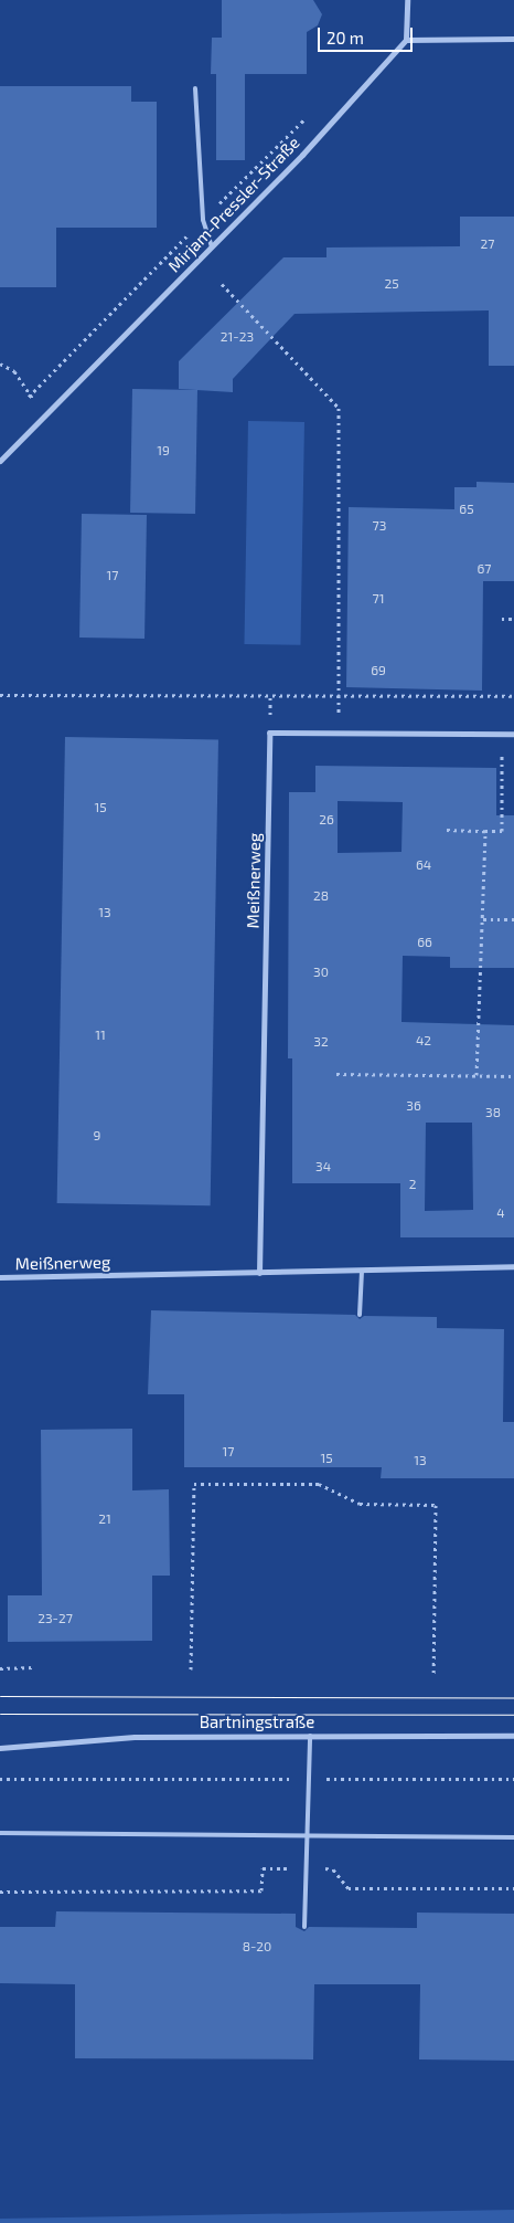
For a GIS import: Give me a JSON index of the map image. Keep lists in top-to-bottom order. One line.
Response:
{"streets":{"street":["Mirjam-Pressler-Straße","Meißnerweg","Bartningstraße"]},"house_numbers":["27","25","21-23","19","65","73","67","17","71","69","15","26","64","28","13","66","30","11","42","32","36","38","9","34","2","4","17","15","13","21","23-27","8-20"],"scale_bar":"20 m"}
